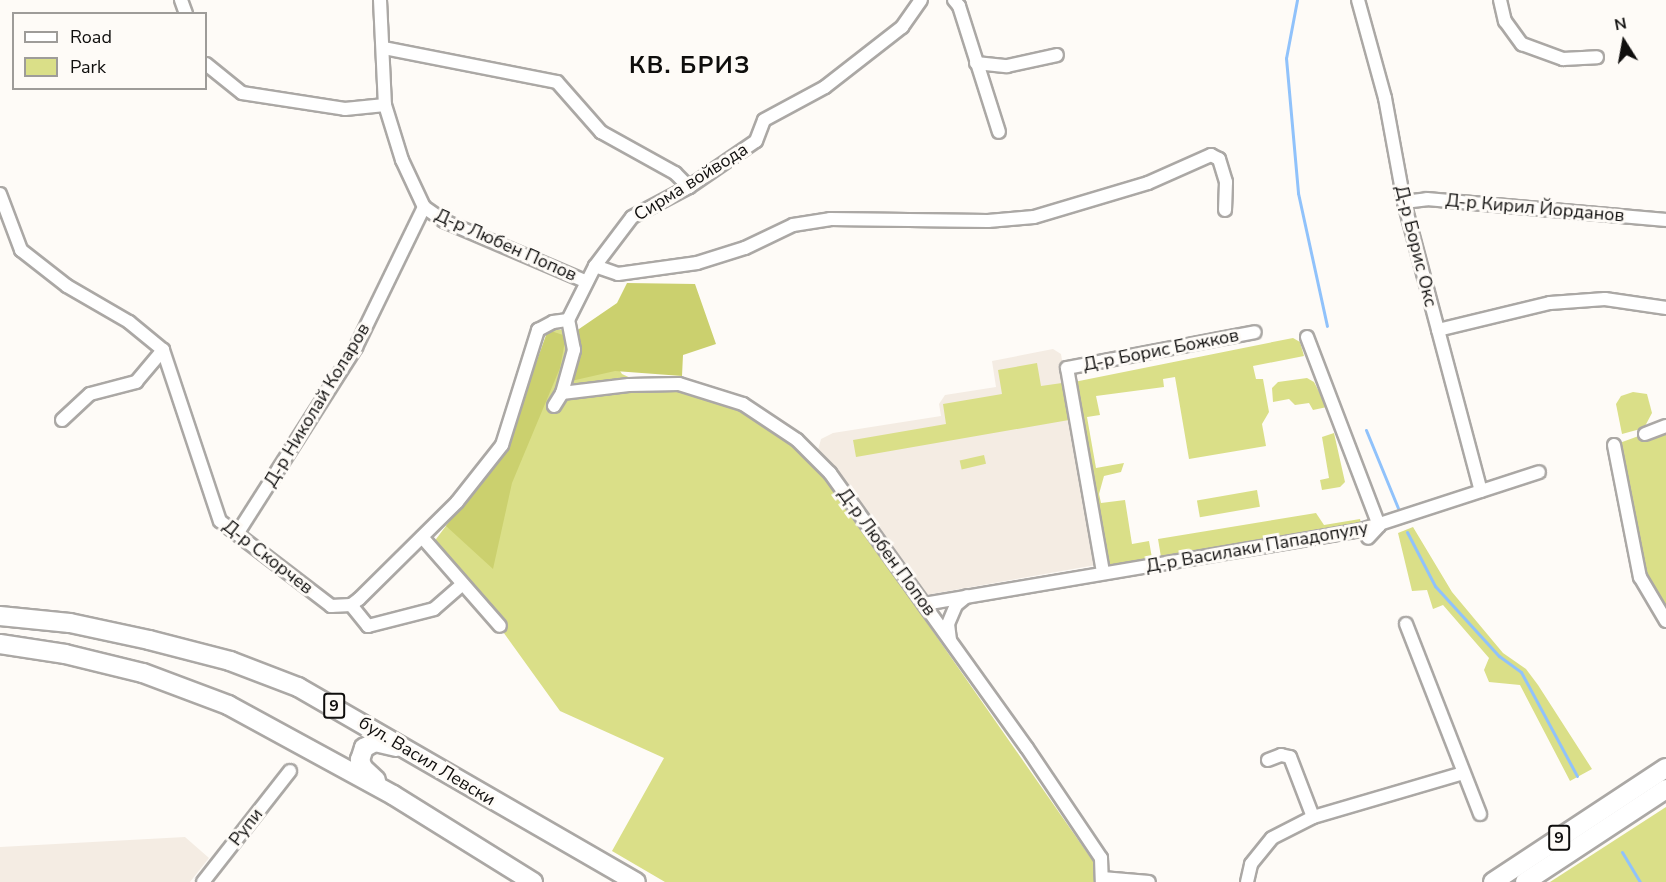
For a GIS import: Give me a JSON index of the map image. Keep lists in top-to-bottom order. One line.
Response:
{"streets":{"highway":["9","бул. Васил Левски"],"street":["Сирма войвода","Д-р Кирил Йорданов","Д-р Любен Попов","Д-р Борис Окс","Д-р Борис Божков","Д-р Николай Коларов","Д-р Василаки Пападопулу","Д-р Скорчев","Рупи"]},"crossings":[["Сирма войвода","Д-р Любен Попов"],["Д-р Кирил Йорданов","Д-р Борис Окс"],["Д-р Любен Попов","Д-р Николай Коларов"],["Д-р Любен Попов","Д-р Василаки Пападопулу"],["Д-р Борис Окс","Д-р Василаки Пападопулу"],["Д-р Борис Божков","Д-р Василаки Пападопулу"],["Д-р Николай Коларов","Д-р Скорчев"]],"districts":["КВ. БРИЗ"],"legend":["Road","Park"],"north":"top"}
